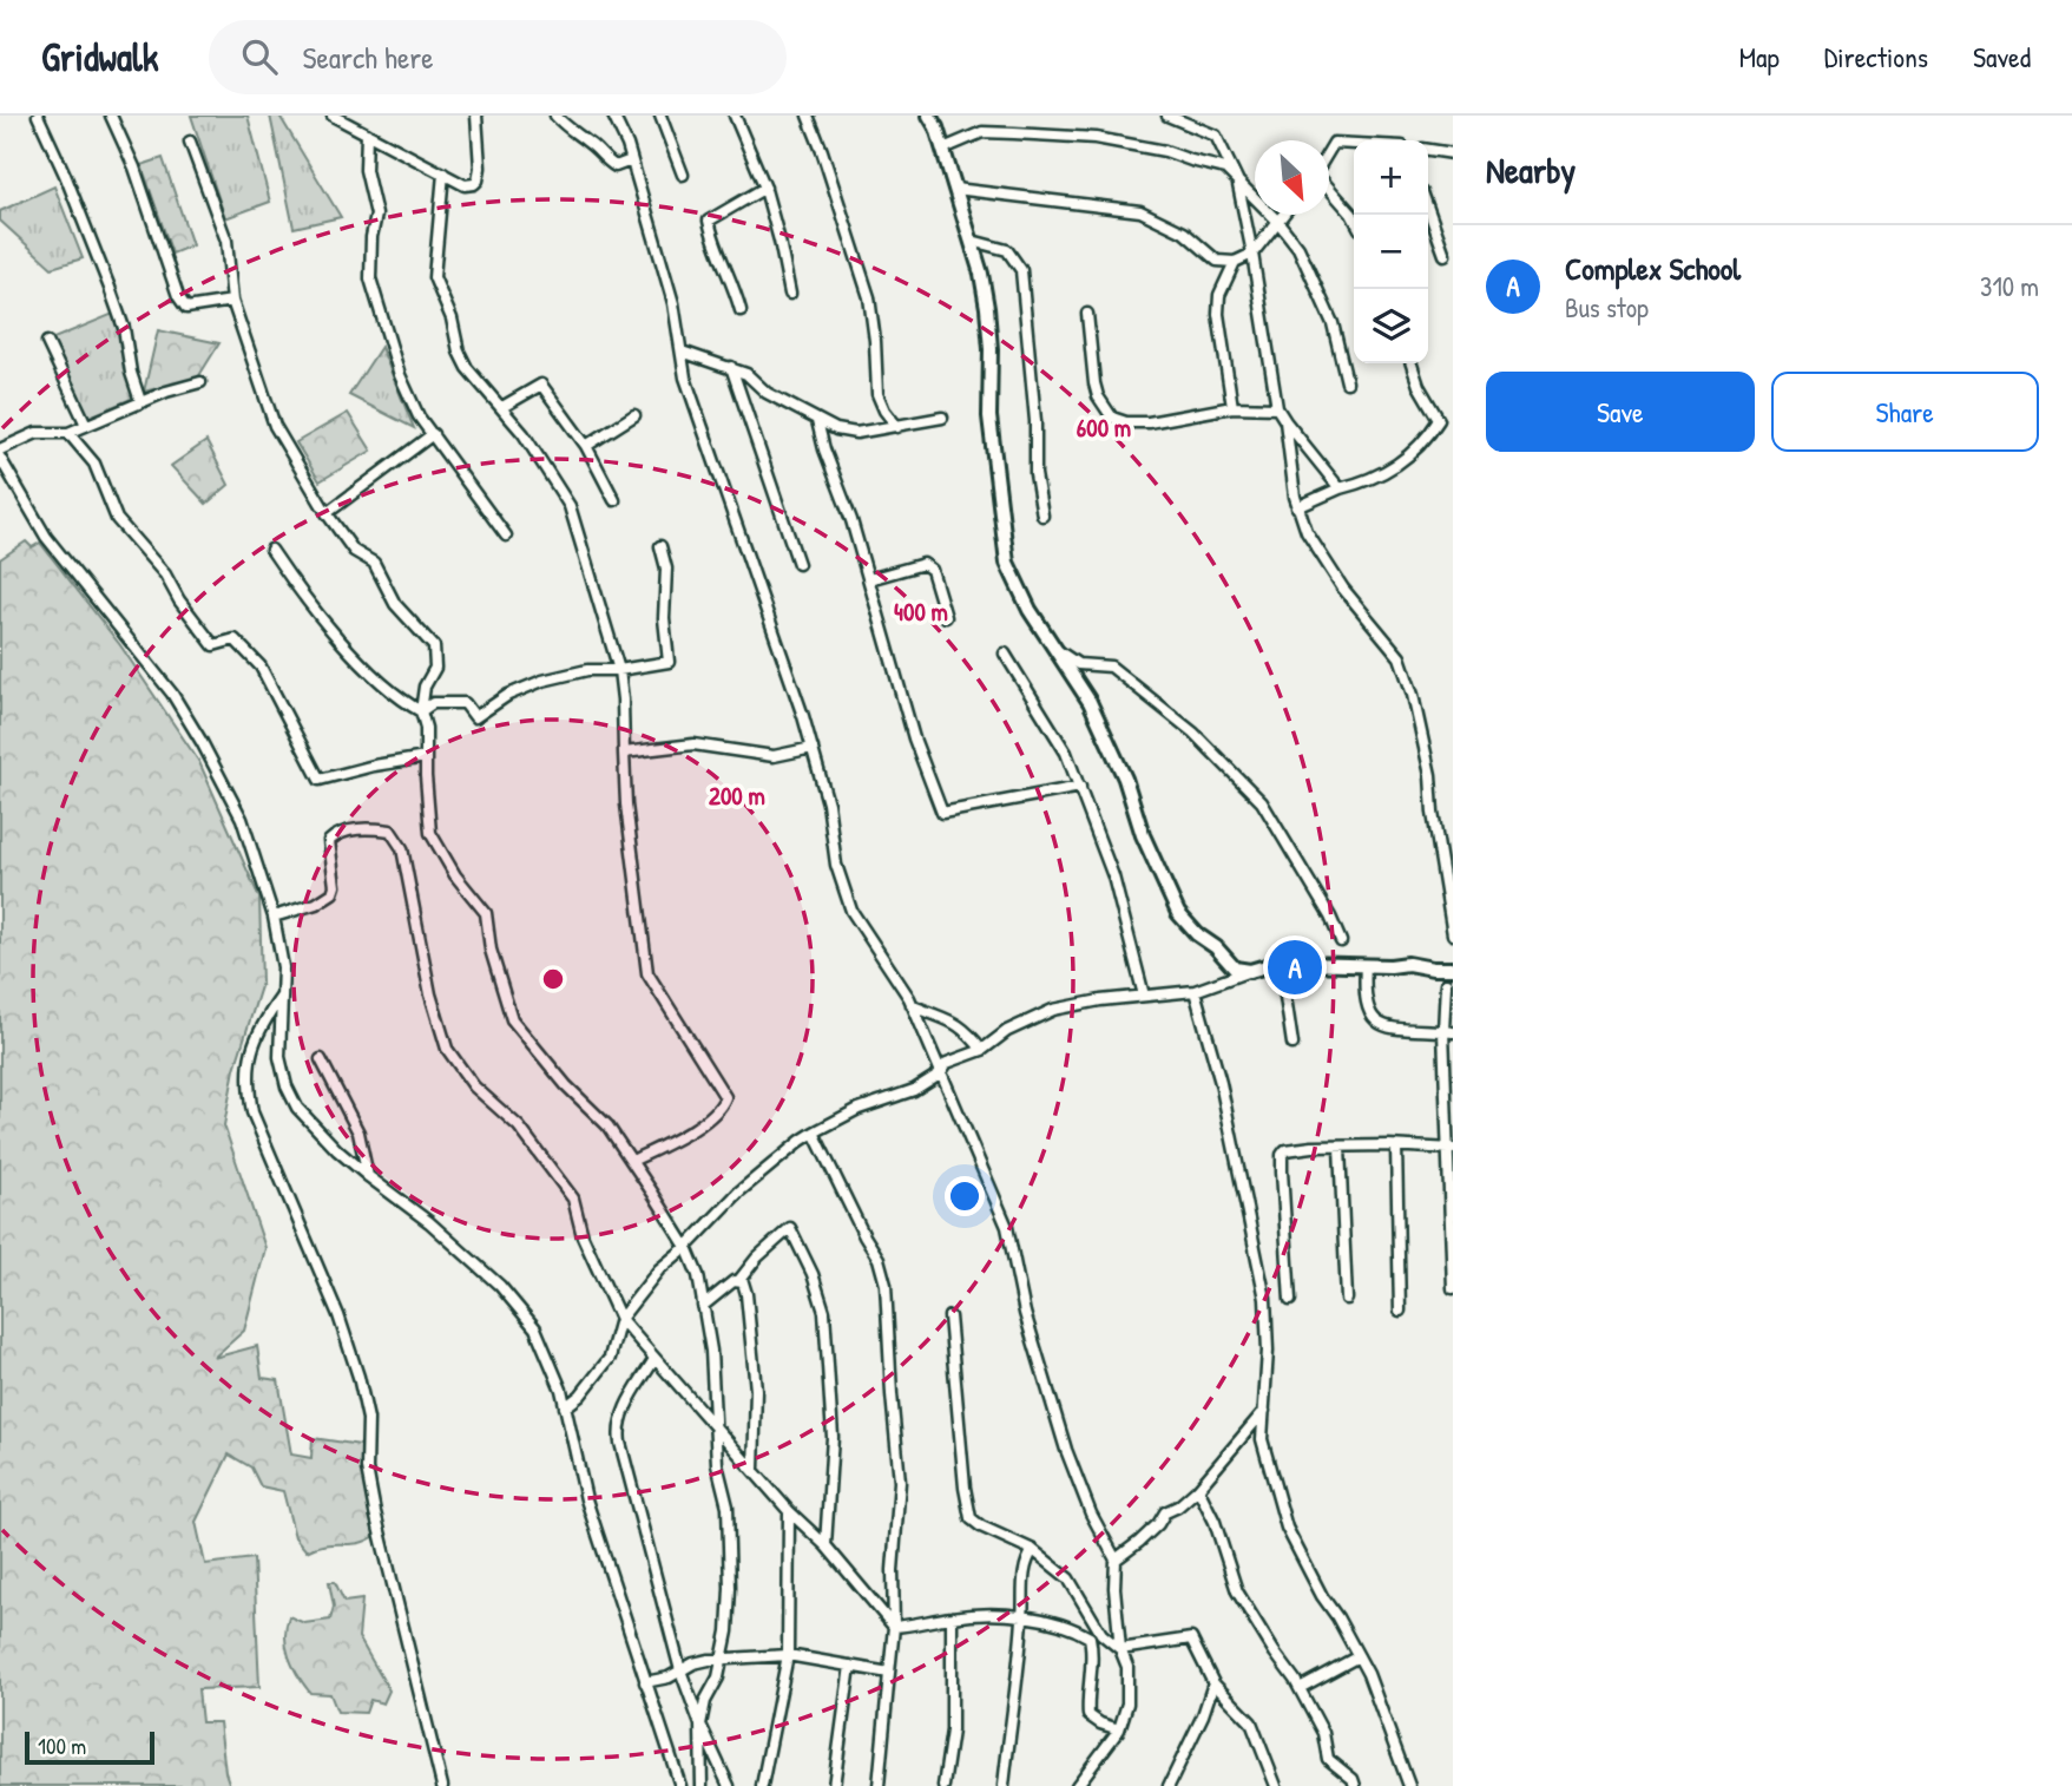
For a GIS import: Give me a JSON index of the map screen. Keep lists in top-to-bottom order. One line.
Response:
{"scale_bar":"100 m","north":"bottom right","page":{"header":"Gridwalk","search":"Search here","nav":["Map","Directions","Saved"],"heading":"Nearby","map_buttons":["+","−"],"list":[{"mark":"A","name":"Complex School","note":"Bus stop","value":"310 m"}],"buttons":["Save","Share"],"pins":"A","scale":"100 m"},"rings":["600 m","400 m","200 m"]}
